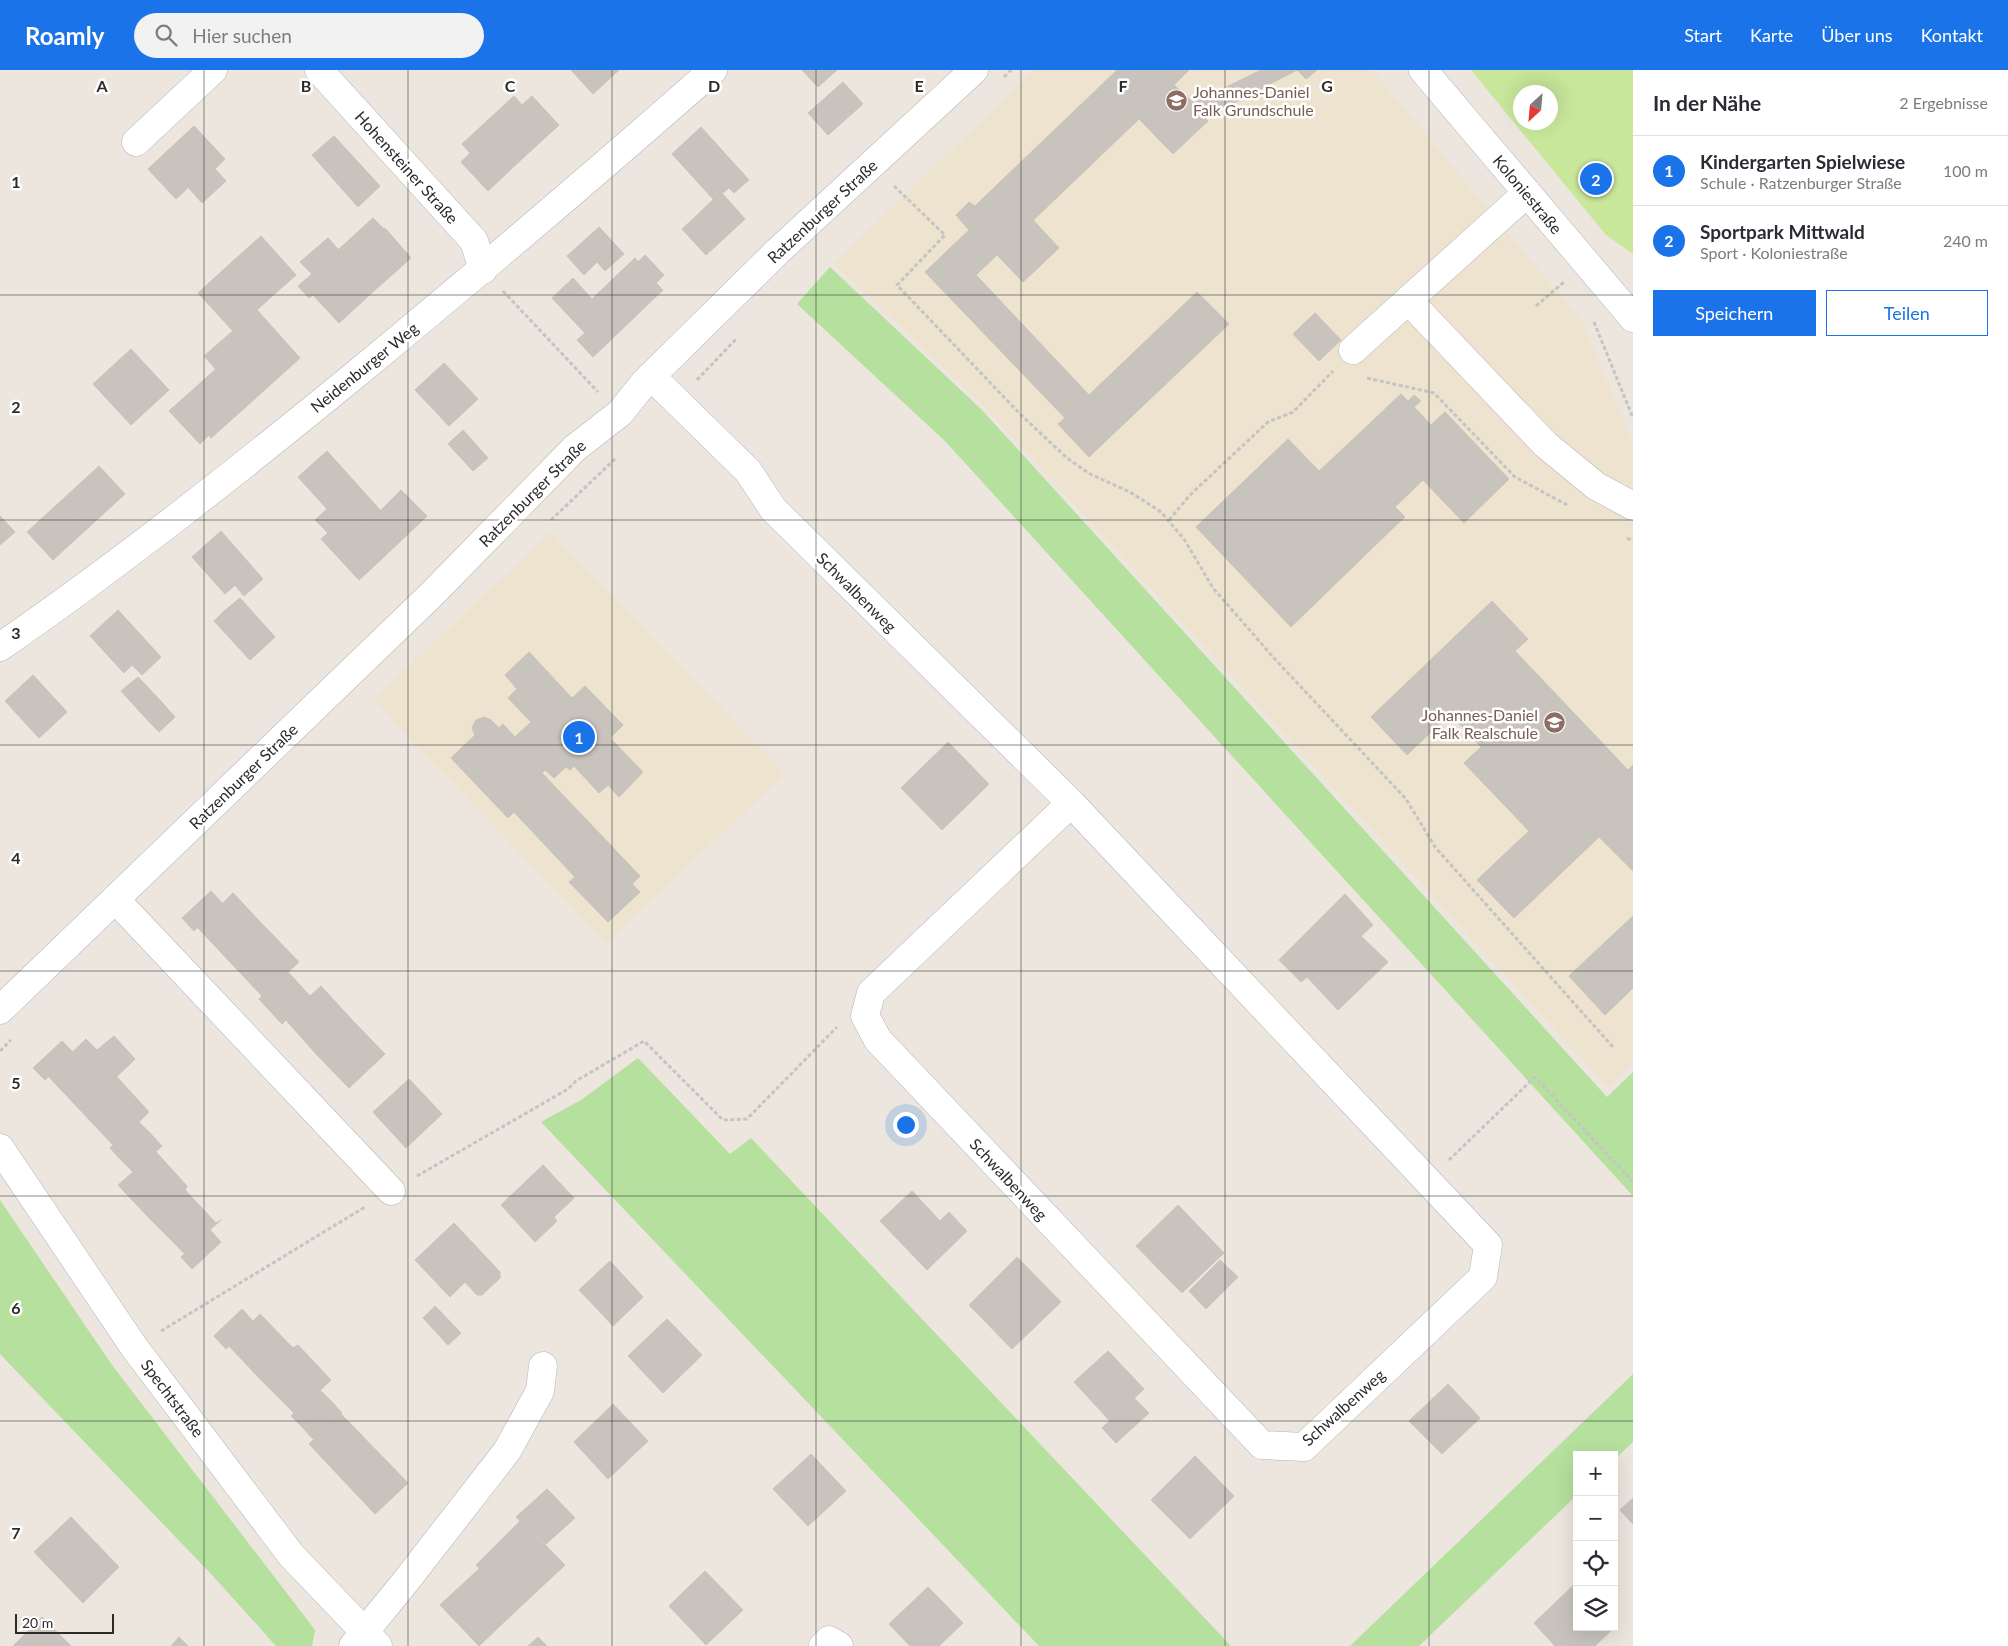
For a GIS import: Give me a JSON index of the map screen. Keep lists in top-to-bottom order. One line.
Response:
{"streets":{"street":["Hohensteiner Straße","Koloniestraße","Ratzenburger Straße","Neidenburger Weg","Schwalbenweg","Spechtstraße"]},"crossings":[["Hohensteiner Straße","Neidenburger Weg"],["Ratzenburger Straße","Schwalbenweg"]],"places":{"school or university":["Johannes-Daniel Falk Grundschule","Johannes-Daniel Falk Realschule"]},"scale_bar":"20 m","north":"bottom left","page":{"header":"Roamly","search":"Hier suchen","nav":["Start","Karte","Über uns","Kontakt"],"heading":["In der Nähe","2 Ergebnisse"],"list":[{"mark":"1","name":"Kindergarten Spielwiese","note":"Schule · Ratzenburger Straße","value":"100 m"},{"mark":"2","name":"Sportpark Mittwald","note":"Sport · Koloniestraße","value":"240 m"}],"pins":["2","1"],"buttons":["Speichern","Teilen"],"map_buttons":["+","−"],"scale":"20 m"},"grid":{"columns":["A","B","C","D","E","F","G"],"rows":["1","2","3","4","5","6","7"]}}
